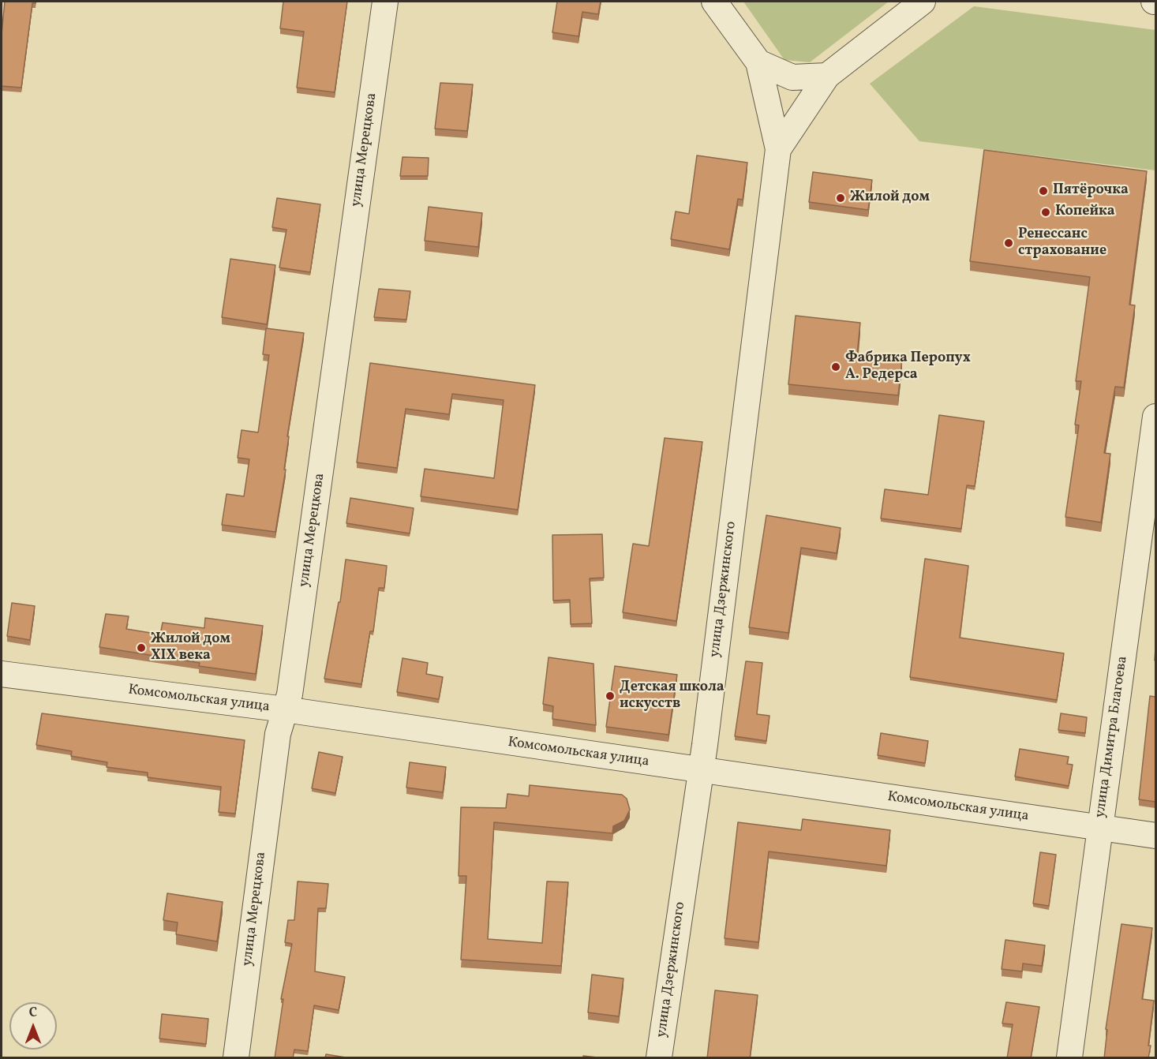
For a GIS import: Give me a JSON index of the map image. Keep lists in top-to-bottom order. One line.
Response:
{"streets":{"street":["улица Мерецкова","улица Дзержинского","Комсомольская улица","улица Димитра Благоева"]},"crossings":[["улица Мерецкова","Комсомольская улица"],["улица Дзержинского","Комсомольская улица"],["Комсомольская улица","улица Димитра Благоева"]],"places":["Пятёрочка","Жилой дом","Копейка","Ренессанс страхование","Фабрика Перопух А. Редерса","Жилой дом XIX века","Детская школа искусств"],"north":"top"}
